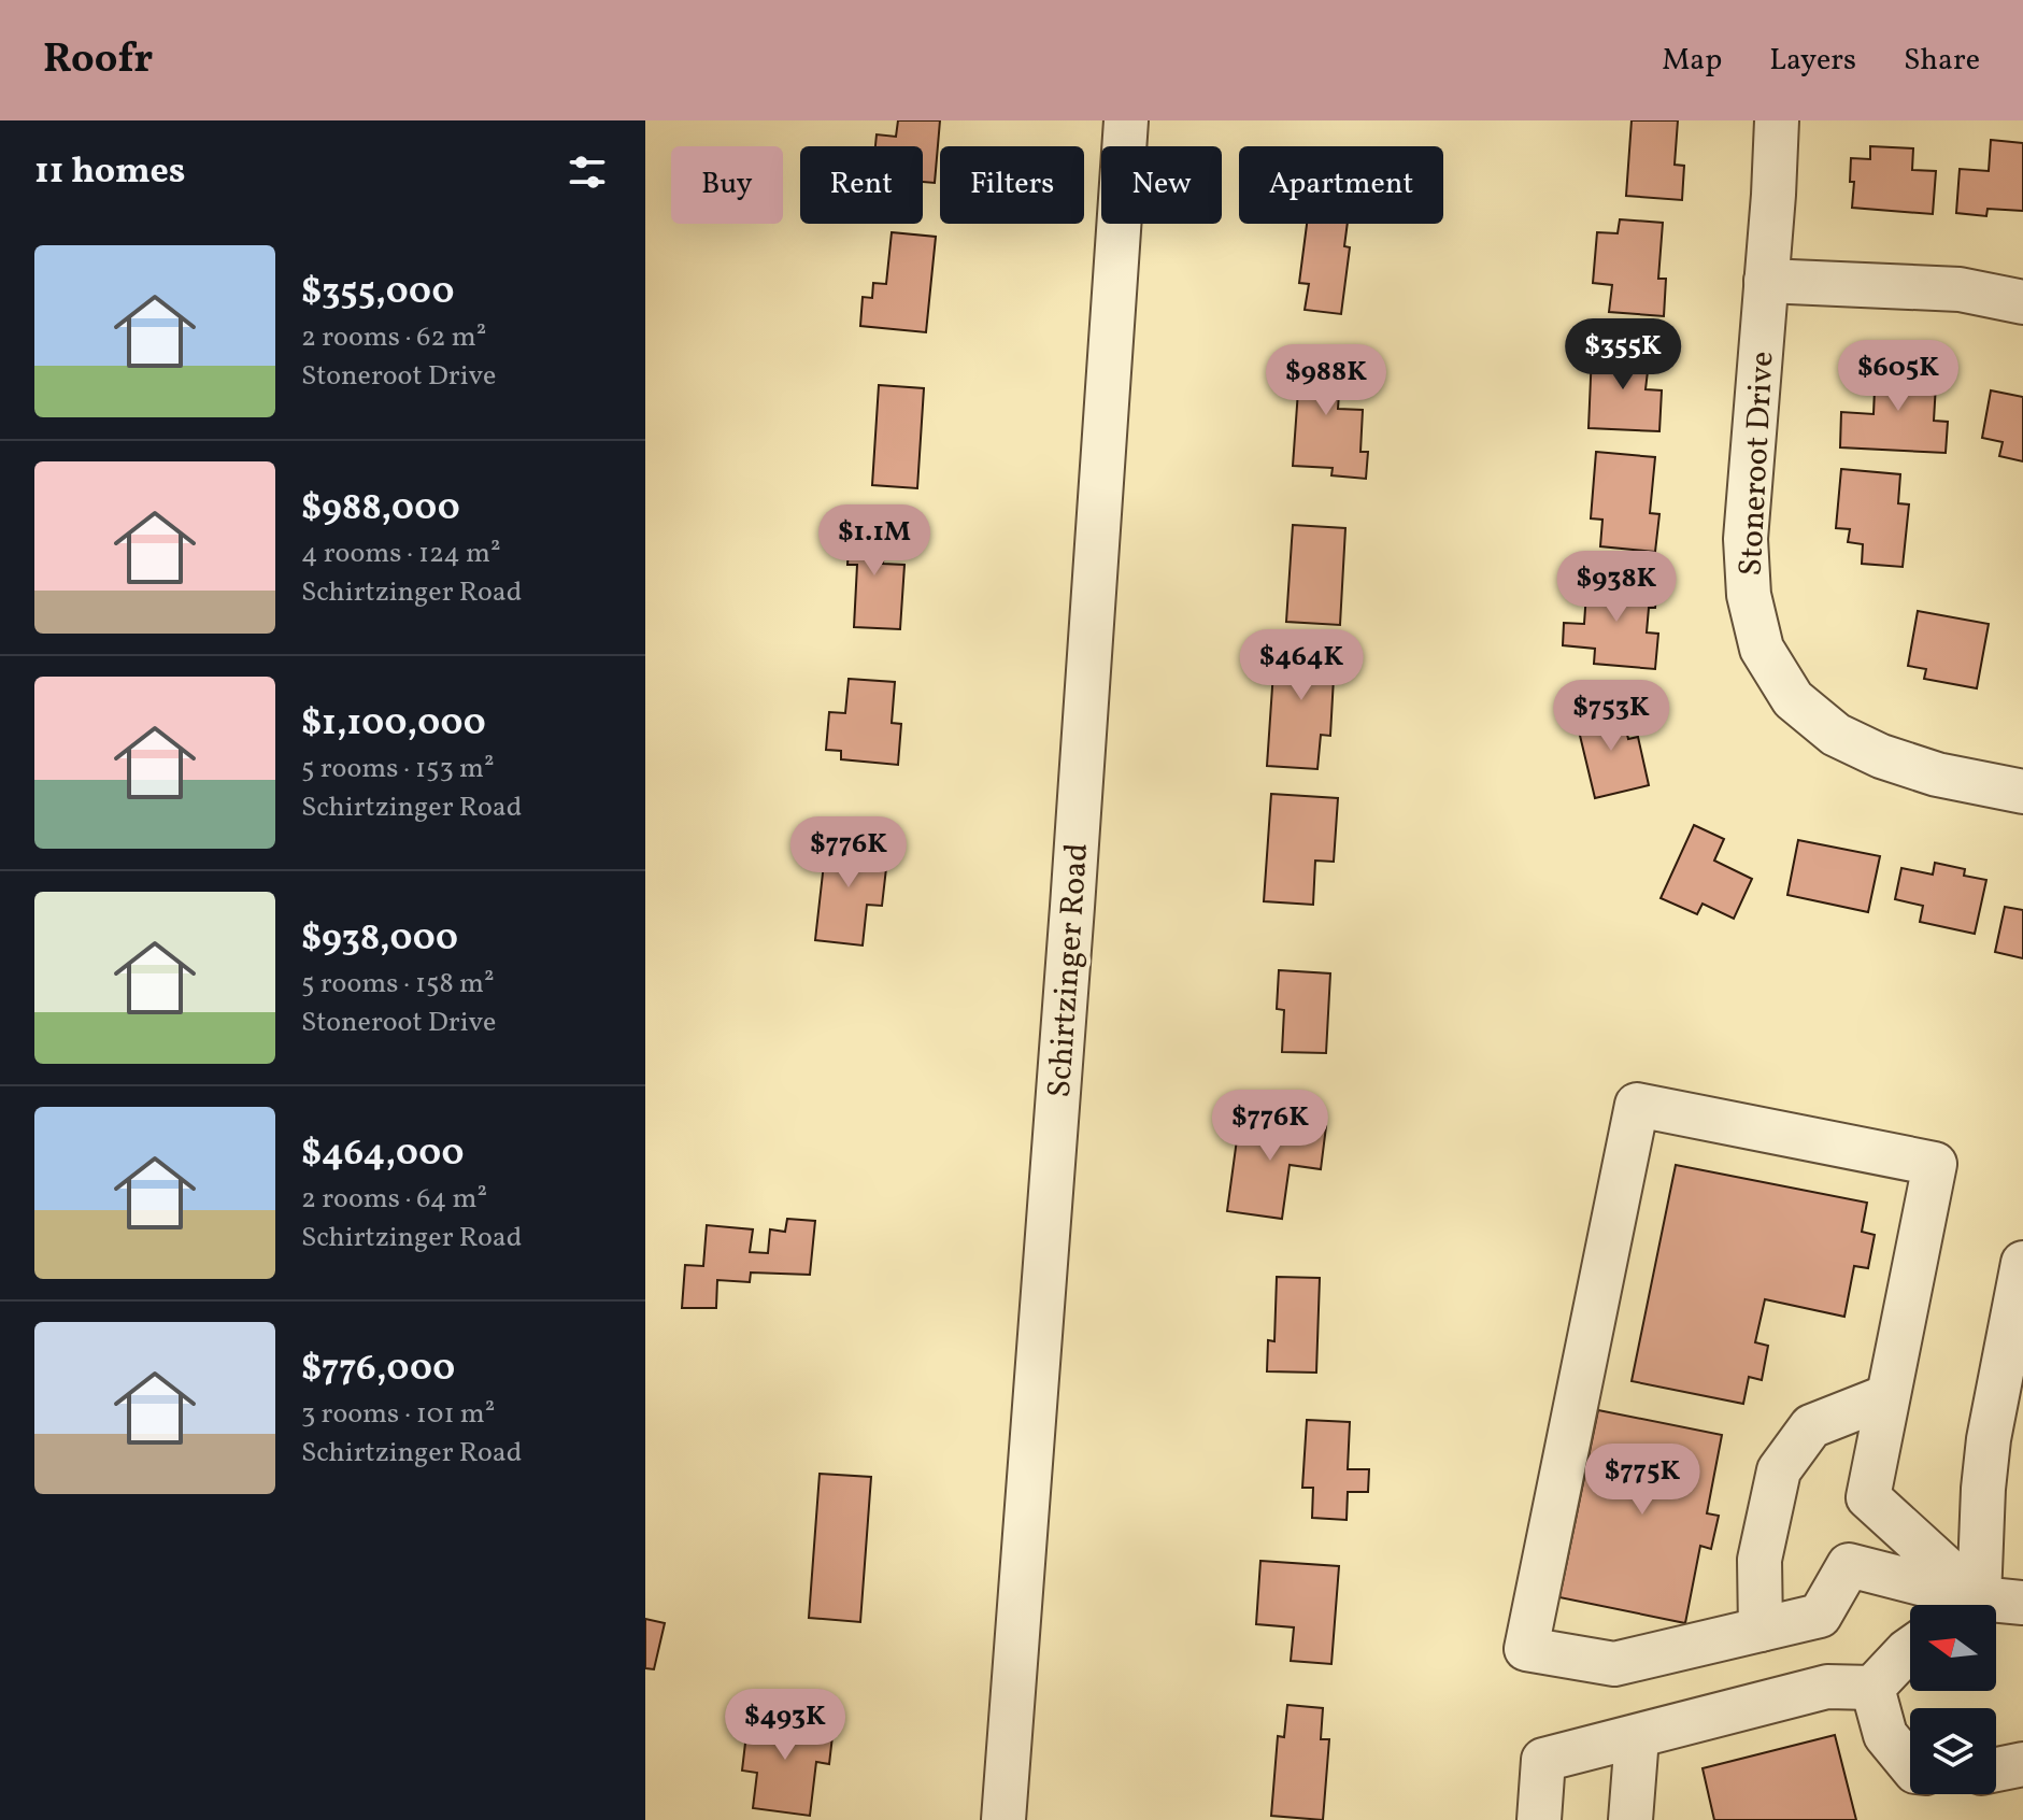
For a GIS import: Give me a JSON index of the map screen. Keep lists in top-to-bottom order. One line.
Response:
{"streets":{"street":["Stoneroot Drive","Schirtzinger Road"]},"north":"left","page":{"header":"Roofr","nav":["Map","Layers","Share"],"heading":"11 homes","chip":["Buy","Rent","Filters","New","Apartment"],"list":[{"name":"$355,000","note":"2 rooms · 62 m² · Stoneroot Drive"},{"name":"$988,000","note":"4 rooms · 124 m² · Schirtzinger Road"},{"name":"$1,100,000","note":"5 rooms · 153 m² · Schirtzinger Road"},{"name":"$938,000","note":"5 rooms · 158 m² · Stoneroot Drive"},{"name":"$464,000","note":"2 rooms · 64 m² · Schirtzinger Road"},{"name":"$776,000","note":"3 rooms · 101 m² · Schirtzinger Road"}],"price":["$355K","$605K","$988K","$1.1M","$938K","$464K","$753K","$776K","$776K","$775K","$493K"]}}
